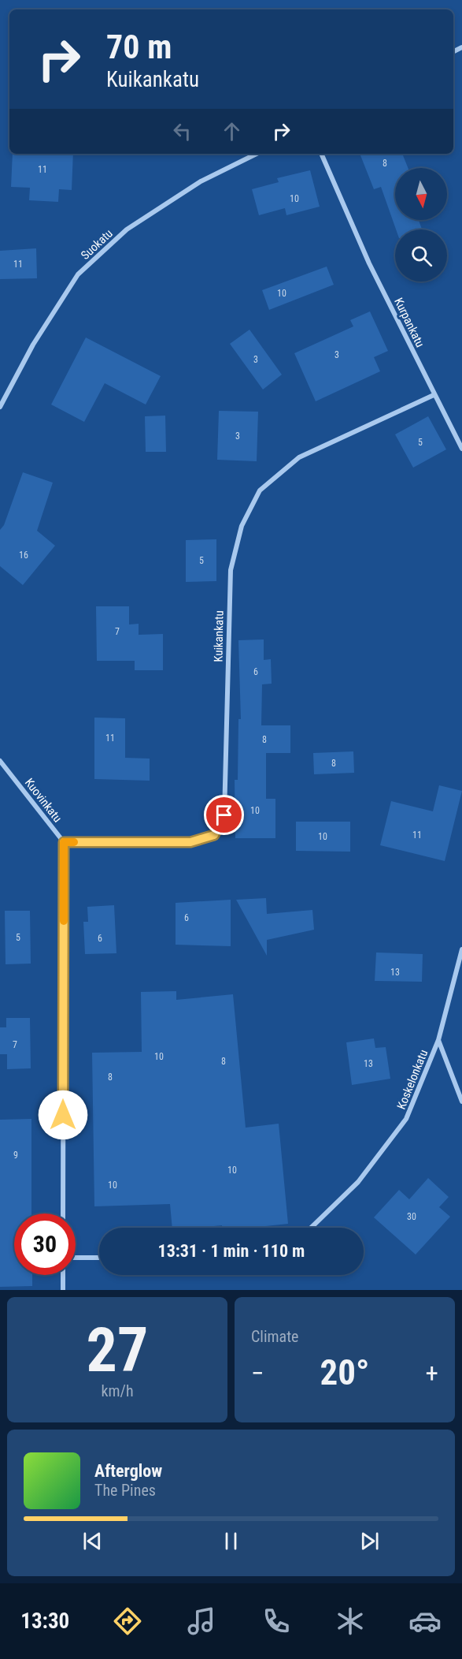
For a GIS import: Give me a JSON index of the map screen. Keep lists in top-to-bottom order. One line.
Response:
{"streets":{"street":["Suokatu","Kurpankatu","Kuikankatu","Kuovinkatu","Koskelonkatu"]},"crossings":[["Kurpankatu","Kuikankatu"],["Kuikankatu","Kuovinkatu"]],"house_numbers":["8","11","10","11","10","3","3","3","5","16","5","7","6","11","8","8","10","11","10","6","5","6","13","7","10","8","13","8","9","10","10","30"],"north":"bottom","page":{"turn":["70 m","Kuikankatu"],"limit":"30","trip":"13:31 · 1 min · 110 m","tile":[["27","km/h"],"Climate"],"heat":["−","20°","+"],"song":["Afterglow","The Pines"],"tabs":"13:30"}}
